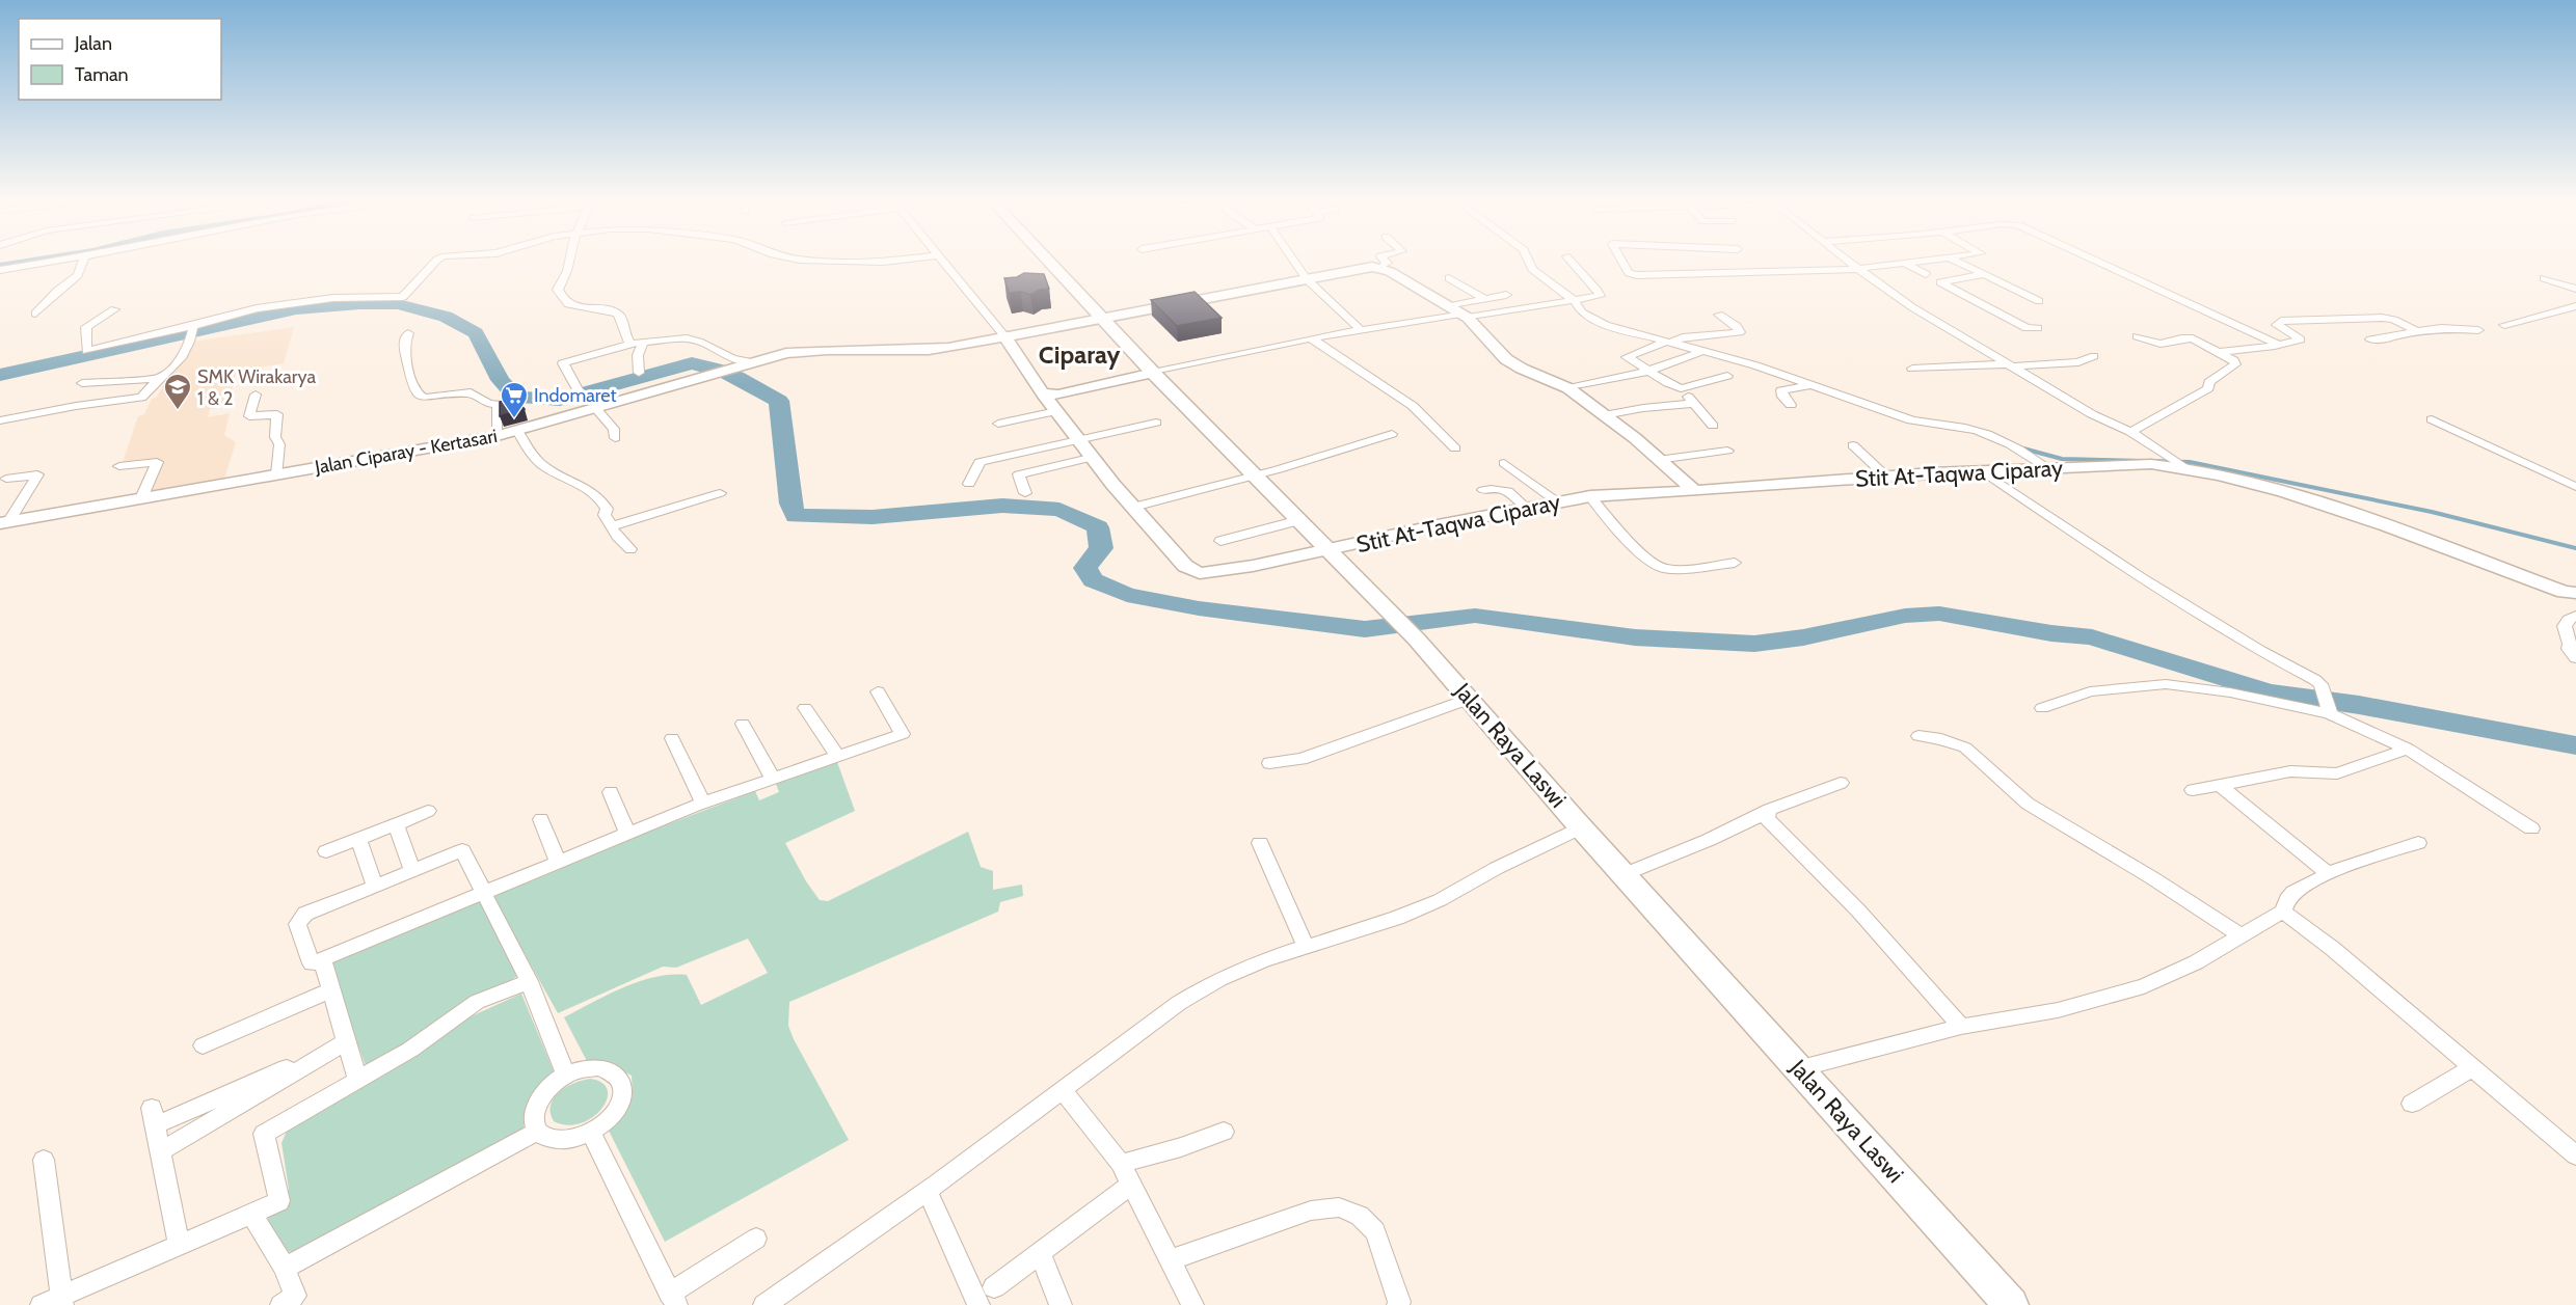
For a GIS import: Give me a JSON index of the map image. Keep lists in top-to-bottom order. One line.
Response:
{"streets":{"main road":["Jalan Ciparay - Kertasari","Stit At-Taqwa Ciparay","Jalan Raya Laswi"]},"crossings":[["Jalan Ciparay - Kertasari","Stit At-Taqwa Ciparay"],["Jalan Ciparay - Kertasari","Jalan Raya Laswi"],["Stit At-Taqwa Ciparay","Jalan Raya Laswi"]],"districts":["Ciparay"],"places":{"school or university":["SMK Wirakarya 1 & 2"],"supermarket":["Indomaret"]},"legend":["Jalan","Taman"]}
